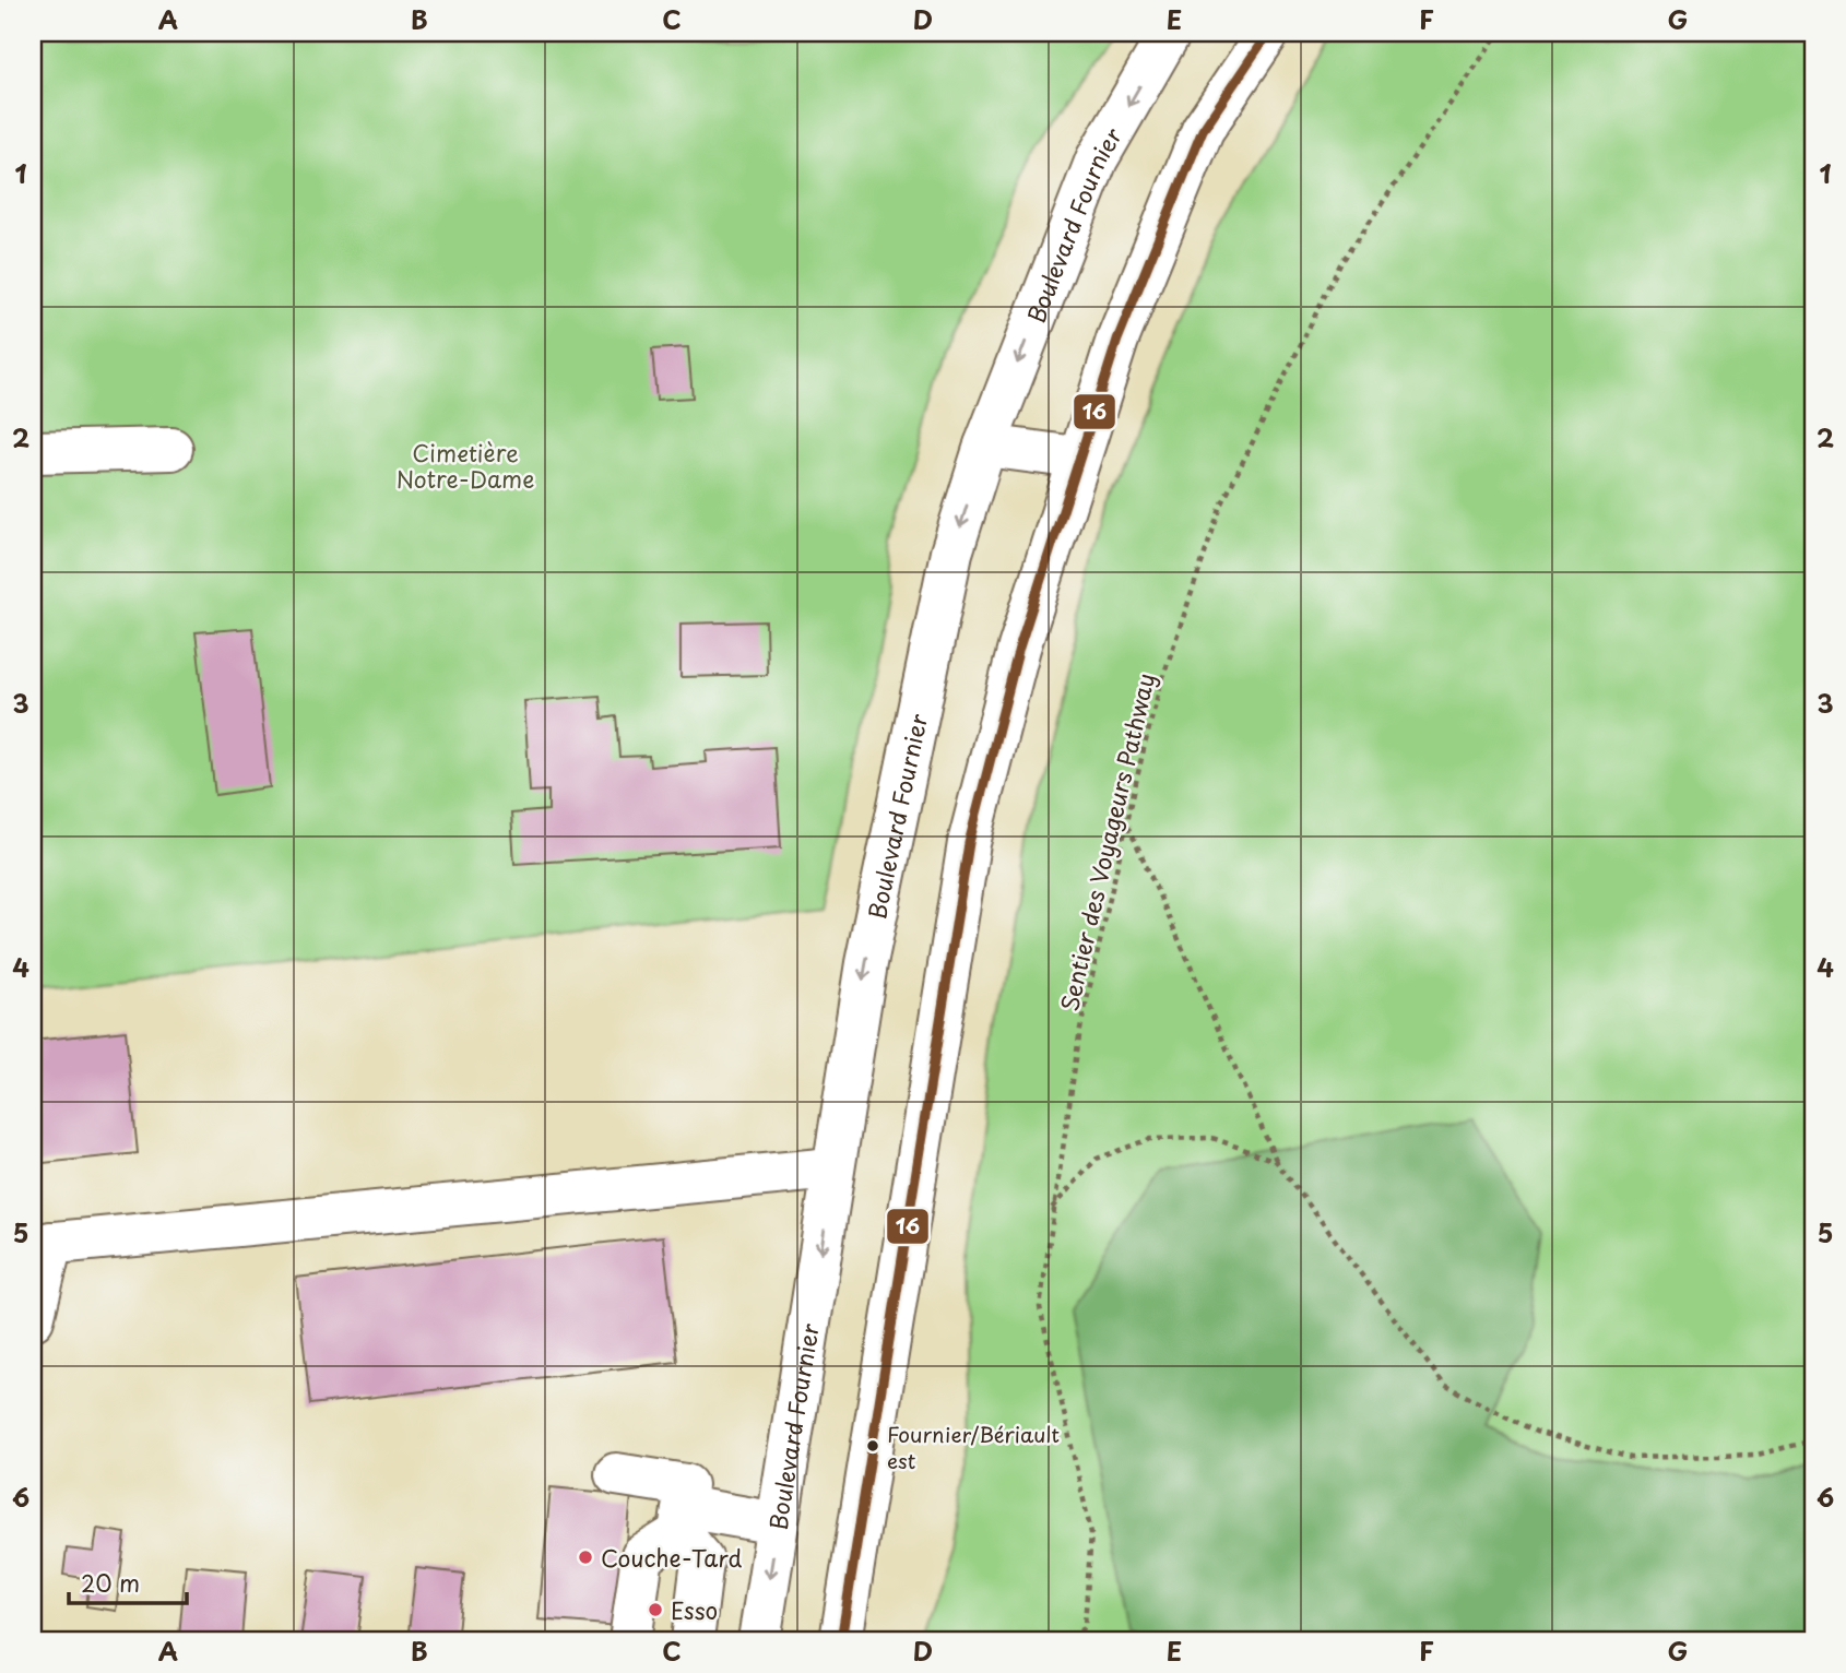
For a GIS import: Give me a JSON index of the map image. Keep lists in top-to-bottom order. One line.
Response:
{"streets":{"main road":["Boulevard Fournier"],"path":["Sentier des Voyageurs Pathway"]},"parks":["Cimetière Notre-Dame"],"places":["Fournier/Bériault est","Couche-Tard","Esso"],"lines":["transit line 16"],"scale_bar":"20 m","grid":{"columns":["A","B","C","D","E","F","G"],"rows":["1","2","3","4","5","6"]}}
